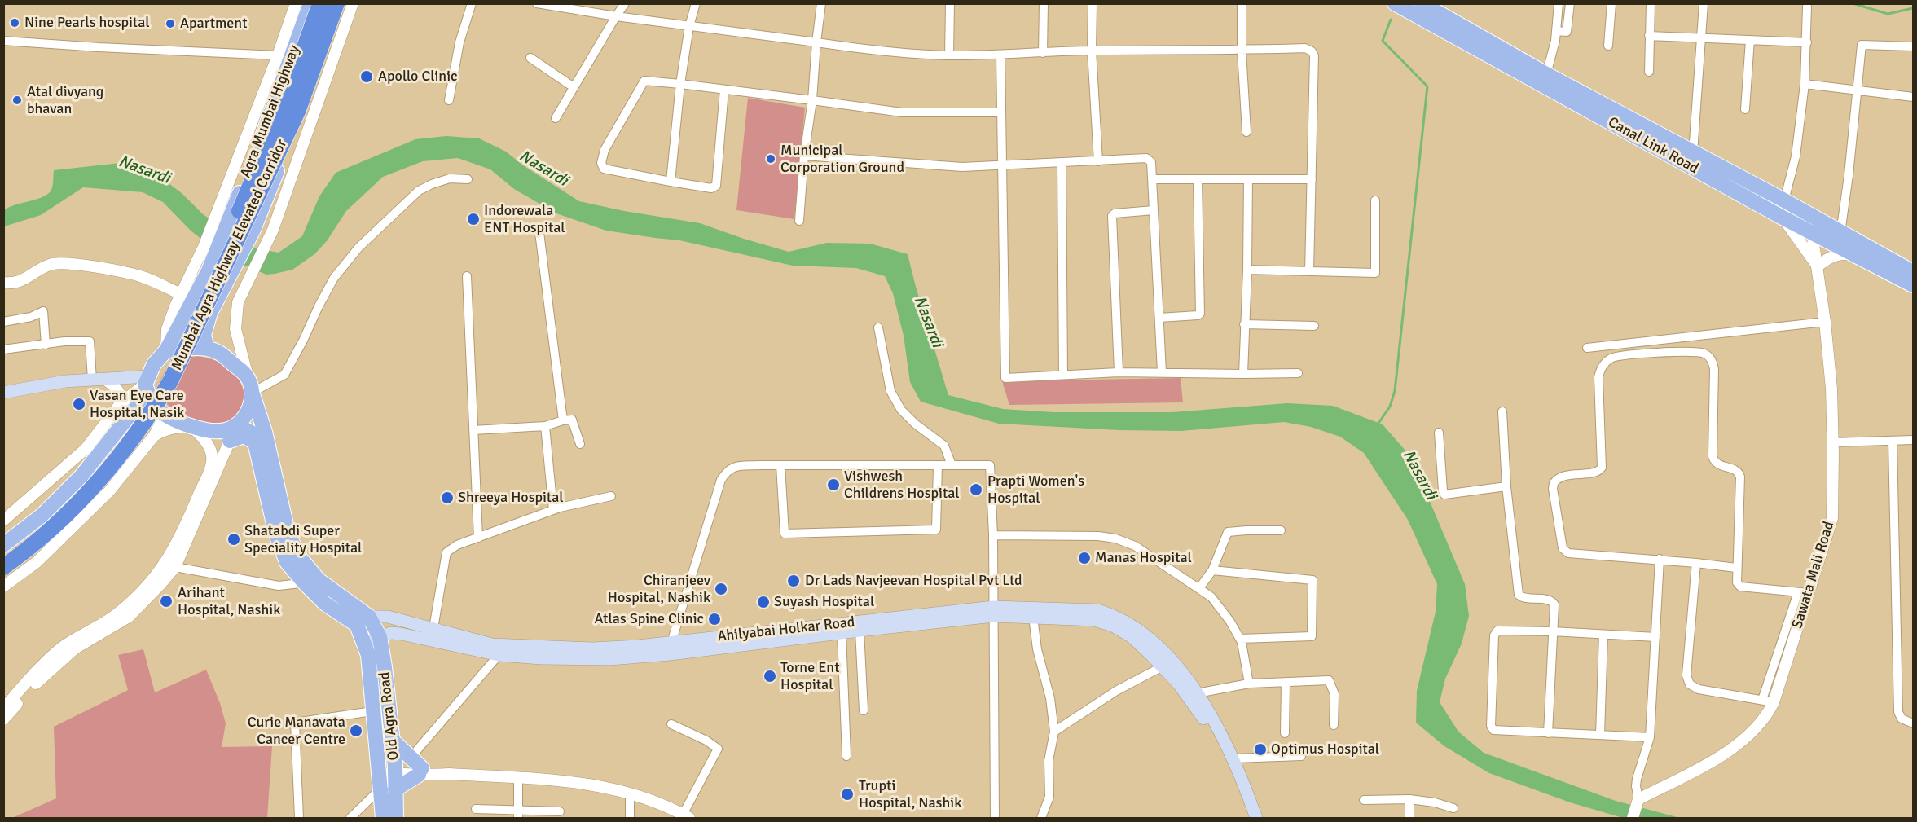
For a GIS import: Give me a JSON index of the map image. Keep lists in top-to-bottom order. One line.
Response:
{"streets":{"highway":["Mumbai Agra Highway Elevated Corridor"],"main road":["Agra Mumbai Highway","Canal Link Road","Ahilyabai Holkar Road","Old Agra Road"],"street":["Sawata Mali Road"]},"crossings":[["Canal Link Road","Sawata Mali Road"],["Ahilyabai Holkar Road","Old Agra Road"]],"water":["Nasardi"],"places":["Nine Pearls hospital","Apartment","Apollo Clinic","Atal divyang bhavan","Municipal Corporation Ground","Indorewala ENT Hospital","Vasan Eye Care Hospital, Nasik","Vishwesh Childrens Hospital","Prapti Women's Hospital","Shreeya Hospital","Shatabdi Super Speciality Hospital","Manas Hospital","Dr Lads Navjeevan Hospital Pvt Ltd","Chiranjeev Hospital, Nashik","Arihant Hospital, Nashik","Suyash Hospital","Atlas Spine Clinic","Torne Ent Hospital","Curie Manavata Cancer Centre","Optimus Hospital","Trupti Hospital, Nashik"]}
